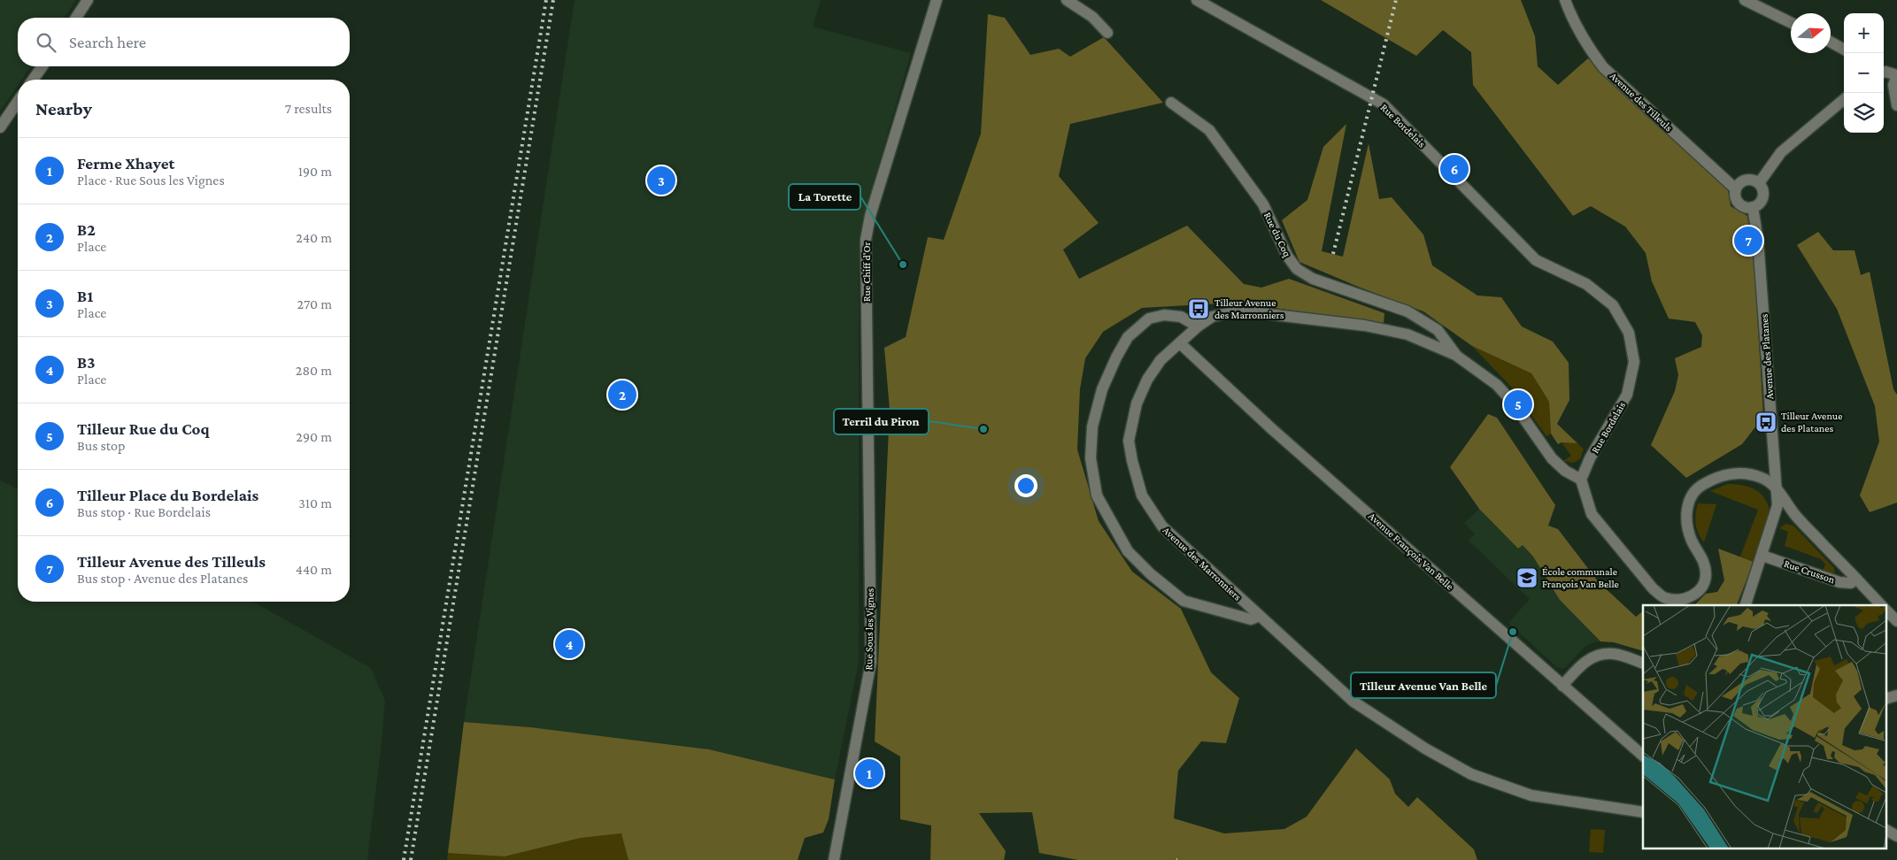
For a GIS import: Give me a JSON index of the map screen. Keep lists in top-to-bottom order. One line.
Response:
{"streets":{"street":["Avenue des Tilleuls","Rue Bordelais","Rue du Coq","Rue Chiff d'Or","Avenue des Platanes","Avenue François Van Belle","Avenue des Marronniers","Rue Crusson","Rue Sous les Vignes"]},"crossings":[["Avenue des Tilleuls","Avenue des Platanes"],["Rue Bordelais","Avenue des Marronniers"],["Rue du Coq","Avenue des Marronniers"],["Rue Chiff d'Or","Rue Sous les Vignes"],["Avenue des Platanes","Rue Crusson"],["Avenue François Van Belle","Avenue des Marronniers"]],"places":{"other":["La Torette","Terril du Piron","Tilleur Avenue Van Belle"],"bus stop":["Tilleur Avenue des Marronniers","Tilleur Avenue des Platanes"],"school or university":["École communale François Van Belle"]},"north":"right","page":{"map_buttons":["+","−"],"search":"Search here","heading":["Nearby","7 results"],"list":[{"mark":"1","name":"Ferme Xhayet","note":"Place · Rue Sous les Vignes","value":"190 m"},{"mark":"2","name":"B2","note":"Place","value":"240 m"},{"mark":"3","name":"B1","note":"Place","value":"270 m"},{"mark":"4","name":"B3","note":"Place","value":"280 m"},{"mark":"5","name":"Tilleur Rue du Coq","note":"Bus stop","value":"290 m"},{"mark":"6","name":"Tilleur Place du Bordelais","note":"Bus stop · Rue Bordelais","value":"310 m"},{"mark":"7","name":"Tilleur Avenue des Tilleuls","note":"Bus stop · Avenue des Platanes","value":"440 m"}],"pins":["6","3","7","2","5","4","1"]}}
